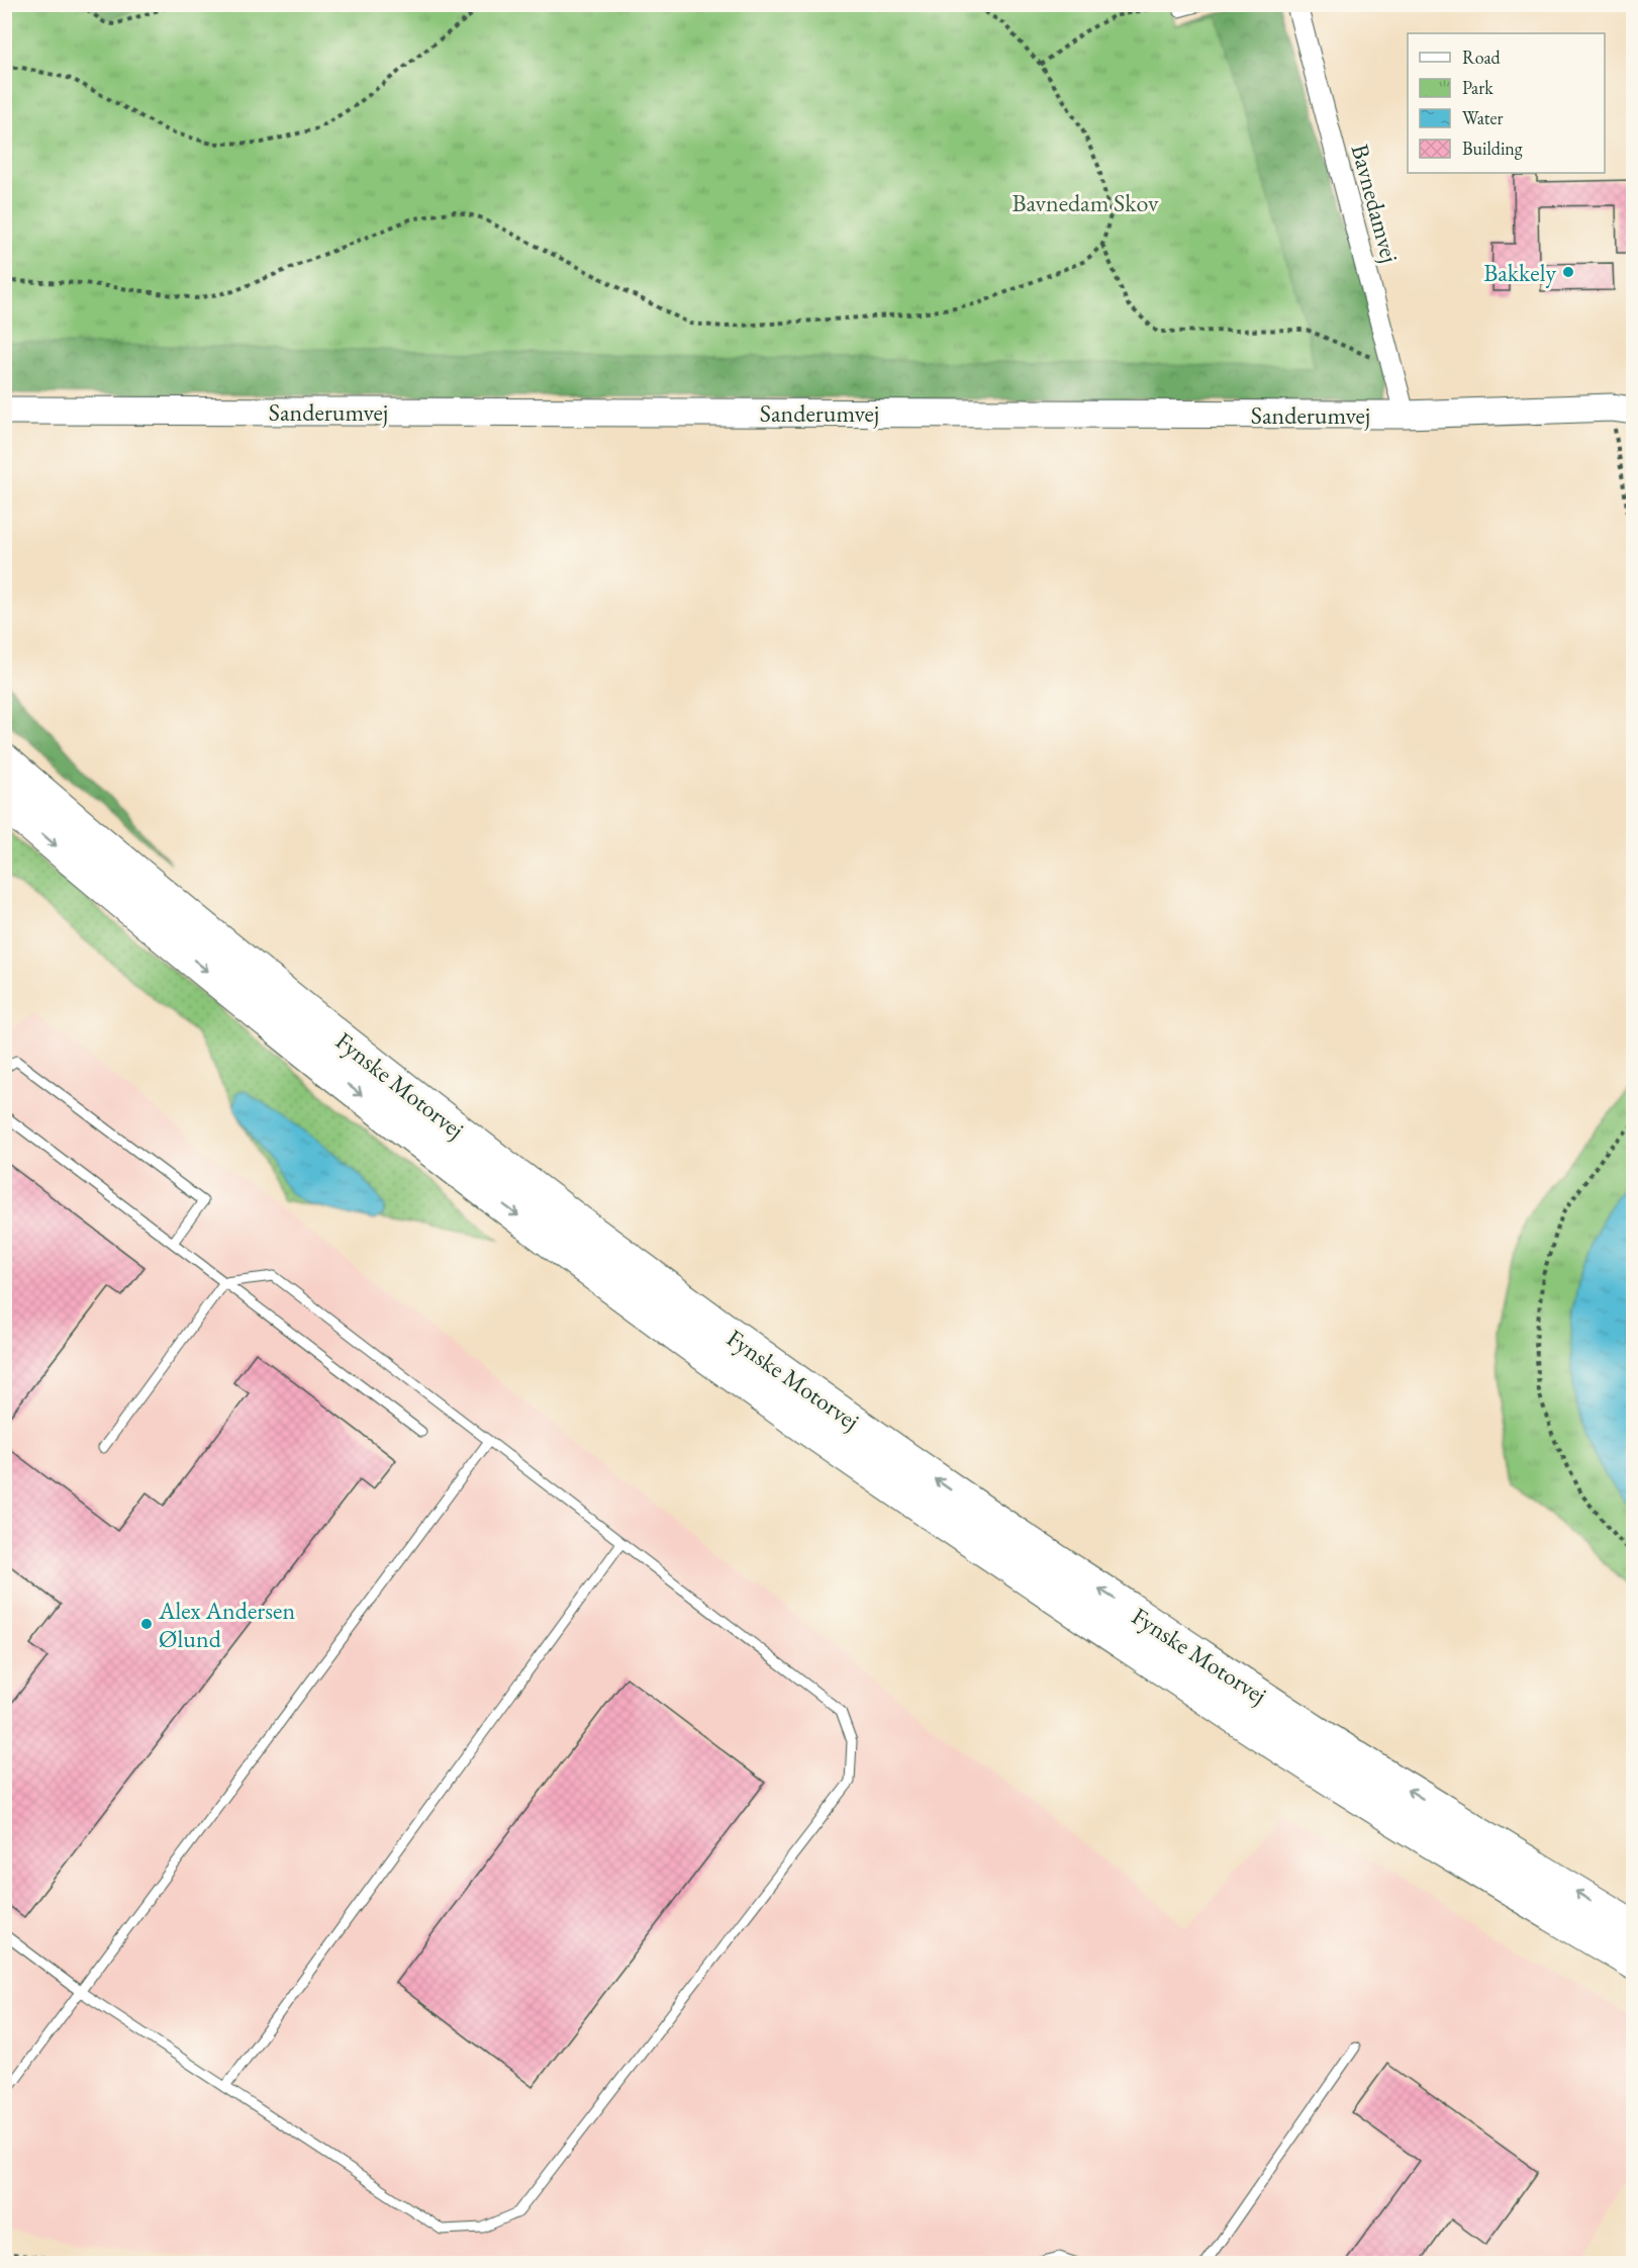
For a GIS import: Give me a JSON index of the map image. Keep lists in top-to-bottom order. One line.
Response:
{"streets":{"highway":["Fynske Motorvej"],"street":["Bavnedamvej","Sanderumvej"]},"crossings":[["Bavnedamvej","Sanderumvej"]],"parks":["Bavnedam Skov"],"places":["Bakkely","Alex Andersen Ølund"],"legend":["Road","Park","Water","Building"]}
